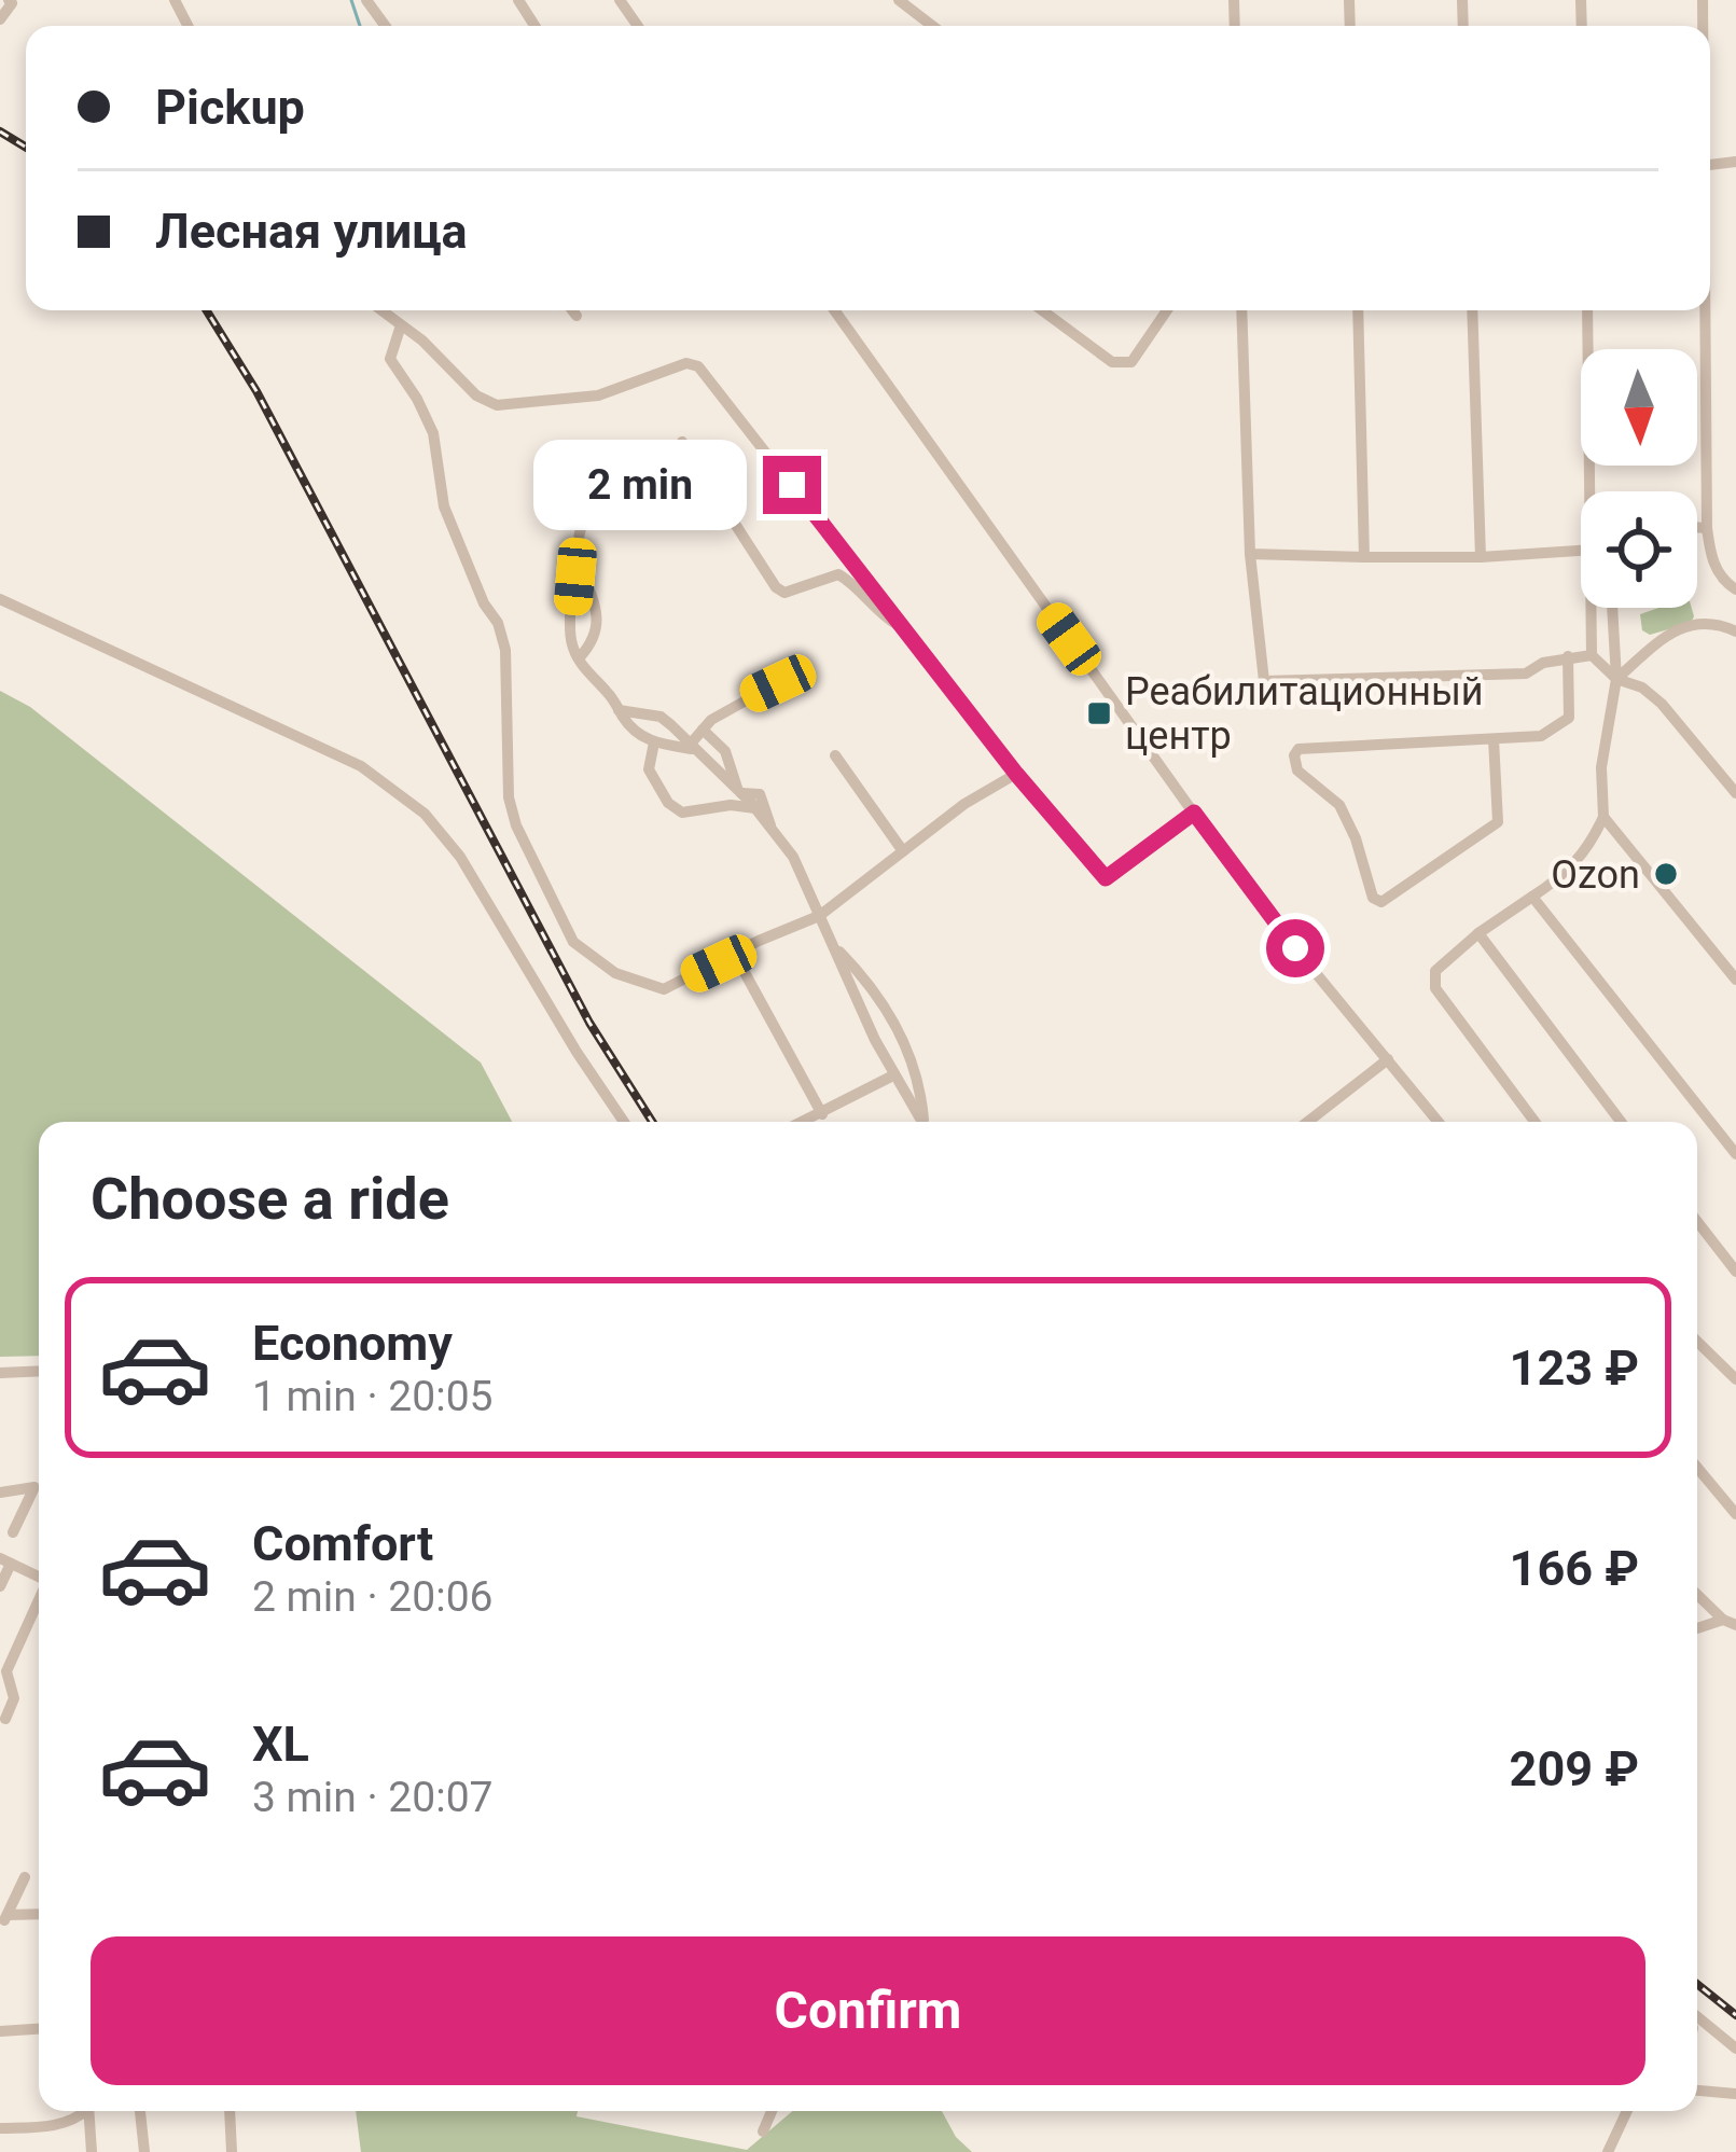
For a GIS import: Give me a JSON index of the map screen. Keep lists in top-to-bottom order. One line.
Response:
{"places":{"transit":["Реабилитационный центр"],"other":["Ozon"]},"north":"bottom","page":{"banner":["Pickup","Лесная улица"],"bubble":"2 min","heading":"Choose a ride","list":[{"name":"Economy","note":"1 min · 20:05","value":"123 ₽"},{"name":"Comfort","note":"2 min · 20:06","value":"166 ₽"},{"name":"XL","note":"3 min · 20:07","value":"209 ₽"}],"buttons":"Confirm"}}
